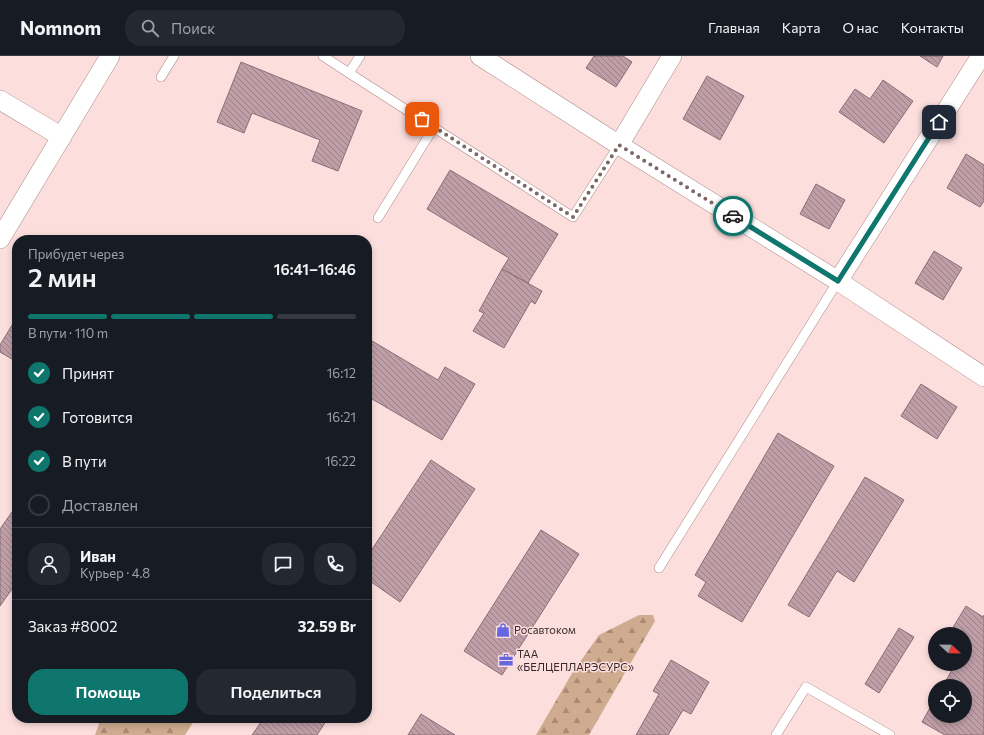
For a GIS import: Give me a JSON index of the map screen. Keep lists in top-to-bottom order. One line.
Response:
{"places":{"shop":["Росавтоком"],"office":["ТАА «БЕЛЦЕПЛАРЭСУРС»"]},"north":"right","page":{"header":"Nomnom","search":"Поиск","nav":["Главная","Карта","О нас","Контакты"],"heading":["2 мин","Прибудет через","16:41–16:46"],"panel":["Иван","Курьер · 4.8","Заказ #8002","32.59 Br"],"bar":"В пути · 110 m","list":[["Принят","16:12"],["Готовится","16:21"],["В пути","16:22"],"Доставлен"],"buttons":["Помощь","Поделиться"]}}
